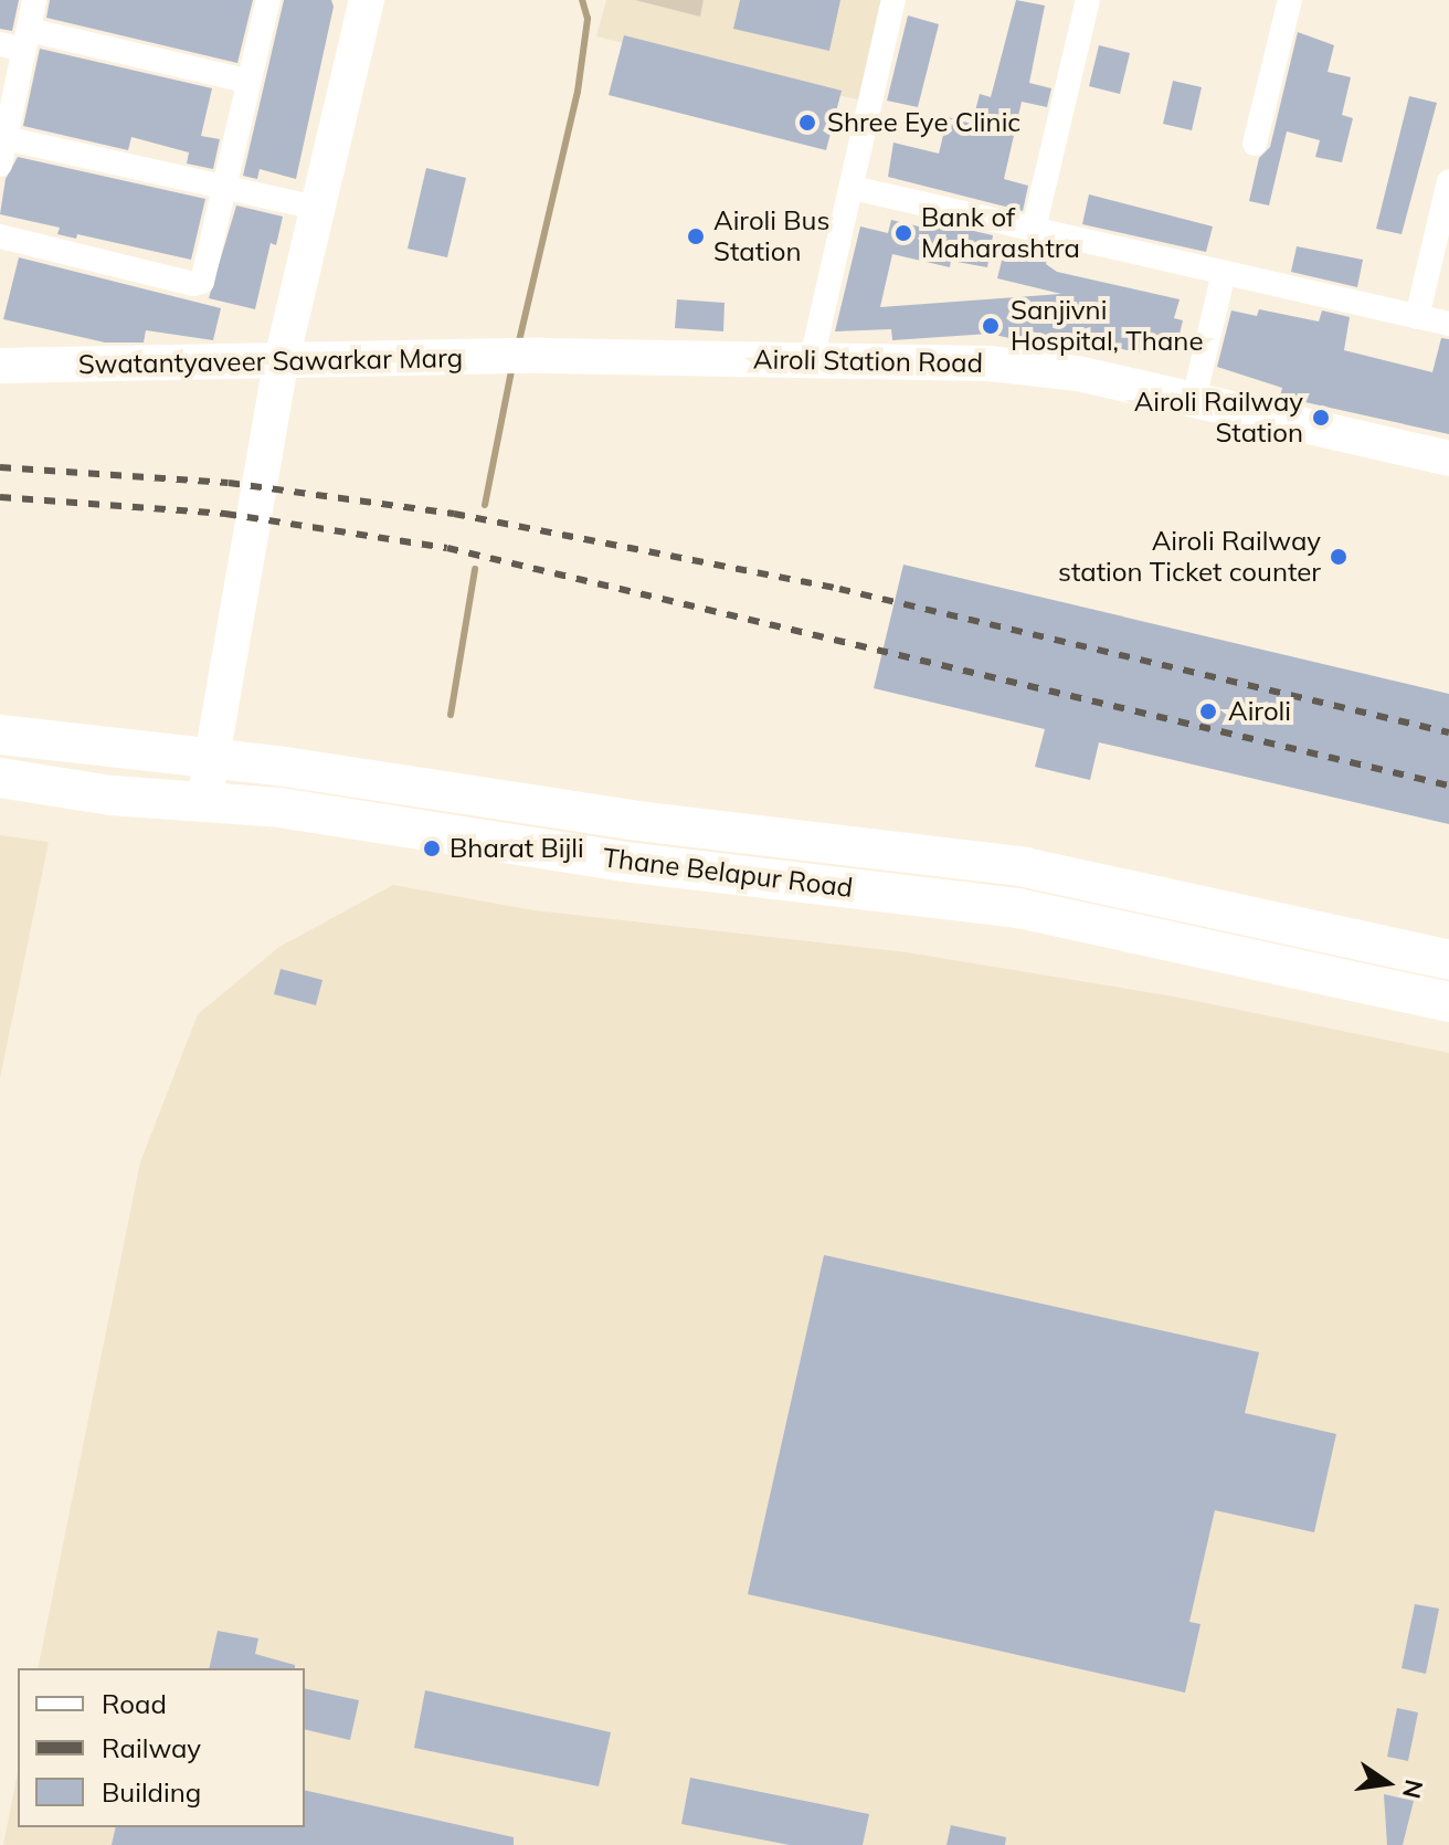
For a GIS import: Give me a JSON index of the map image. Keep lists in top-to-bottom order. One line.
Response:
{"streets":{"main road":["Thane Belapur Road"],"street":["Swatantyaveer Sawarkar Marg","Airoli Station Road"]},"crossings":[["Swatantyaveer Sawarkar Marg","Airoli Station Road"]],"places":["Shree Eye Clinic","Bank of Maharashtra","Airoli Bus Station","Sanjivni Hospital, Thane","Airoli Railway Station","Airoli Railway station Ticket counter","Airoli","Bharat Bijli"],"legend":["Road","Railway","Building"],"north":"right"}
